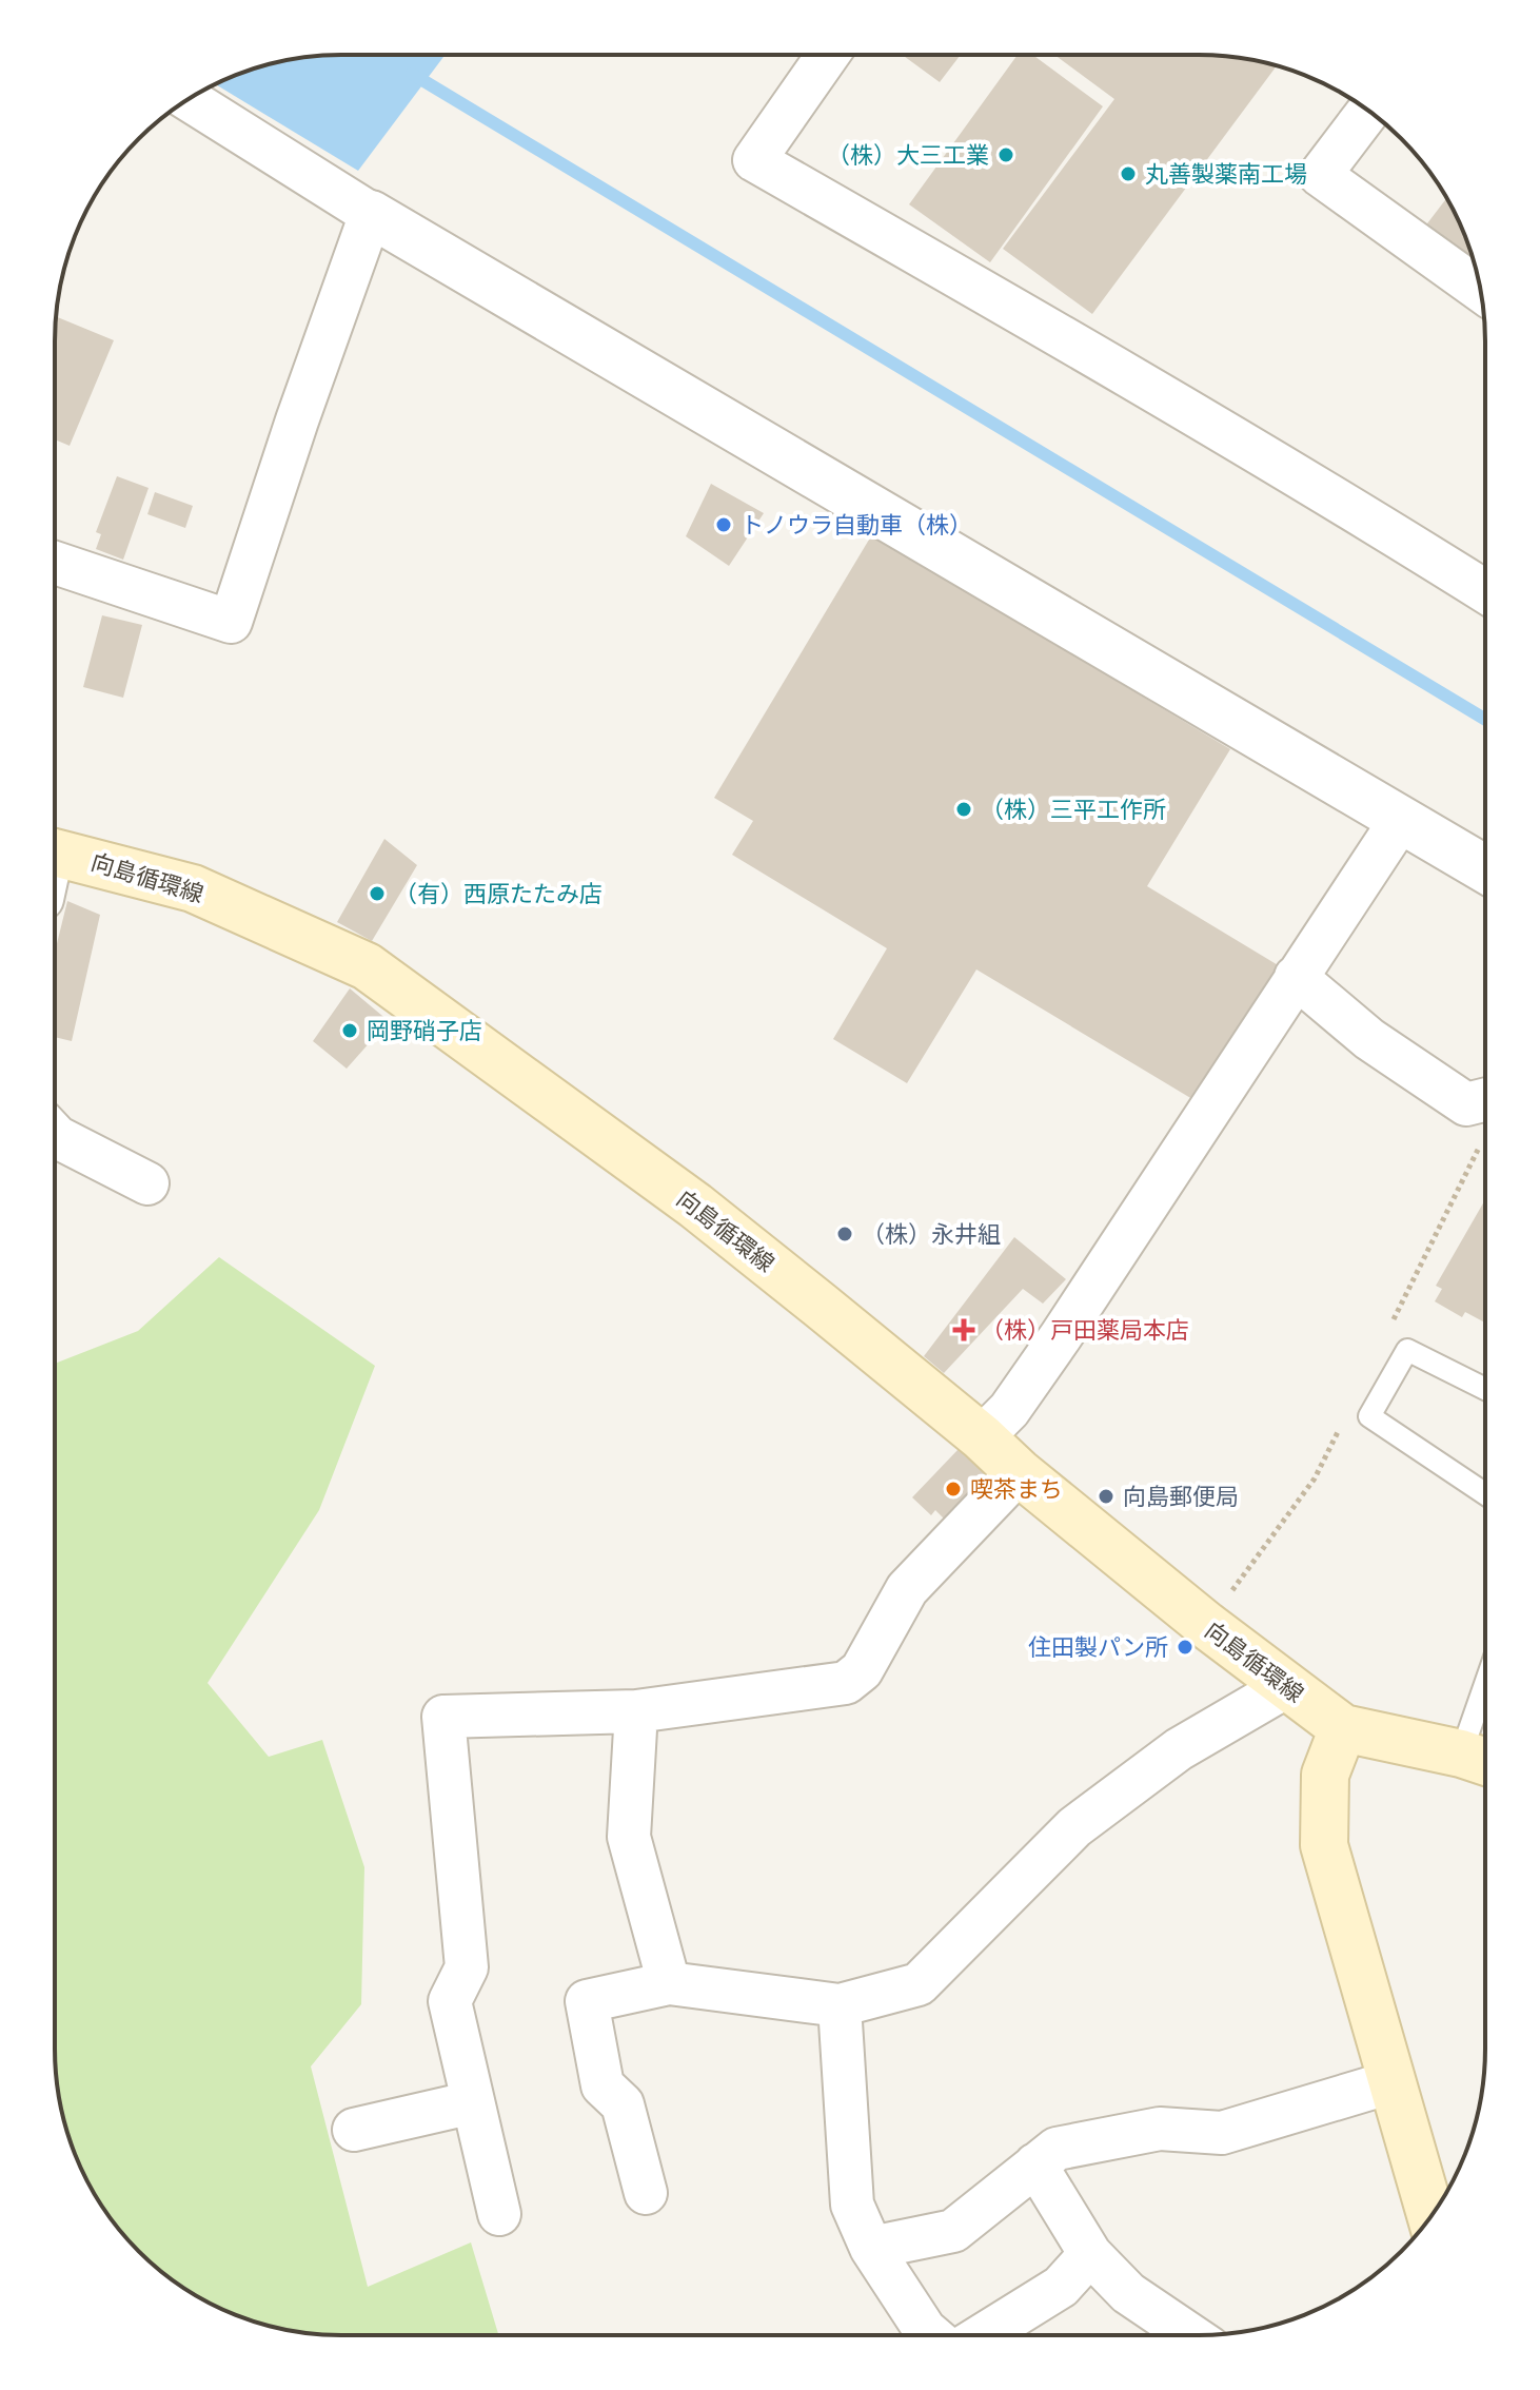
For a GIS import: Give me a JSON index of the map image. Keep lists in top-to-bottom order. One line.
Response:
{"streets":{"main road":["向島循環線"]},"places":{"other":["（株）大三工業","丸善製薬南工場","トノウラ自動車（株）","（株）三平工作所","（有）西原たたみ店","岡野硝子店","（株）永井組","喫茶まち","向島郵便局","住田製パン所"],"health":["（株）戸田薬局本店"]}}
